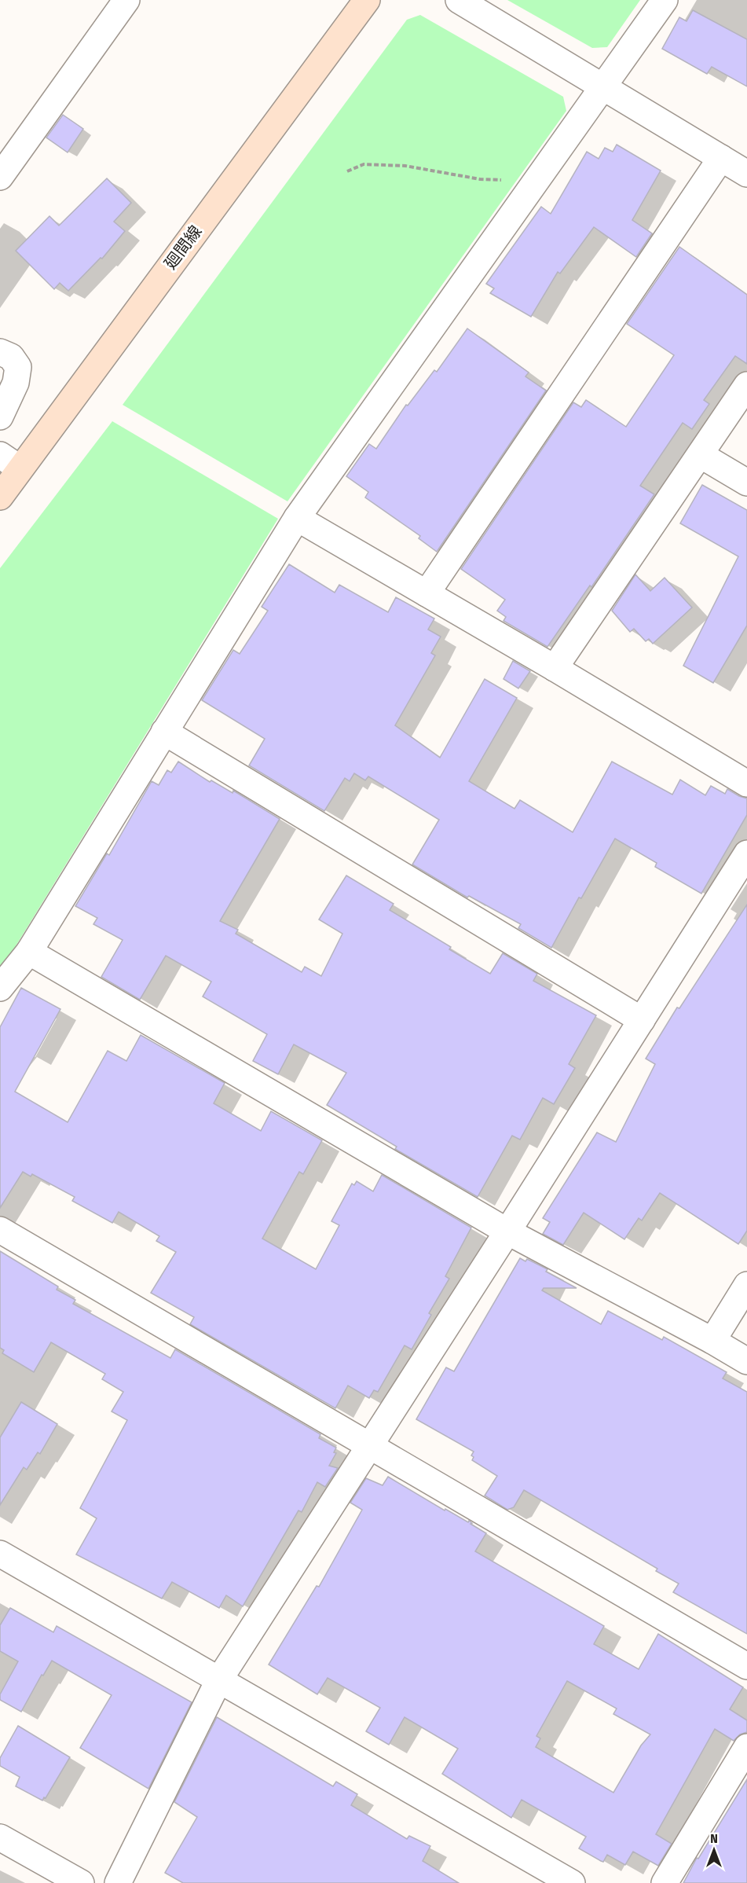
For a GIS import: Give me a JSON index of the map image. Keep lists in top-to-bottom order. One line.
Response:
{"streets":{"street":["廻間線"]},"north":"top"}
